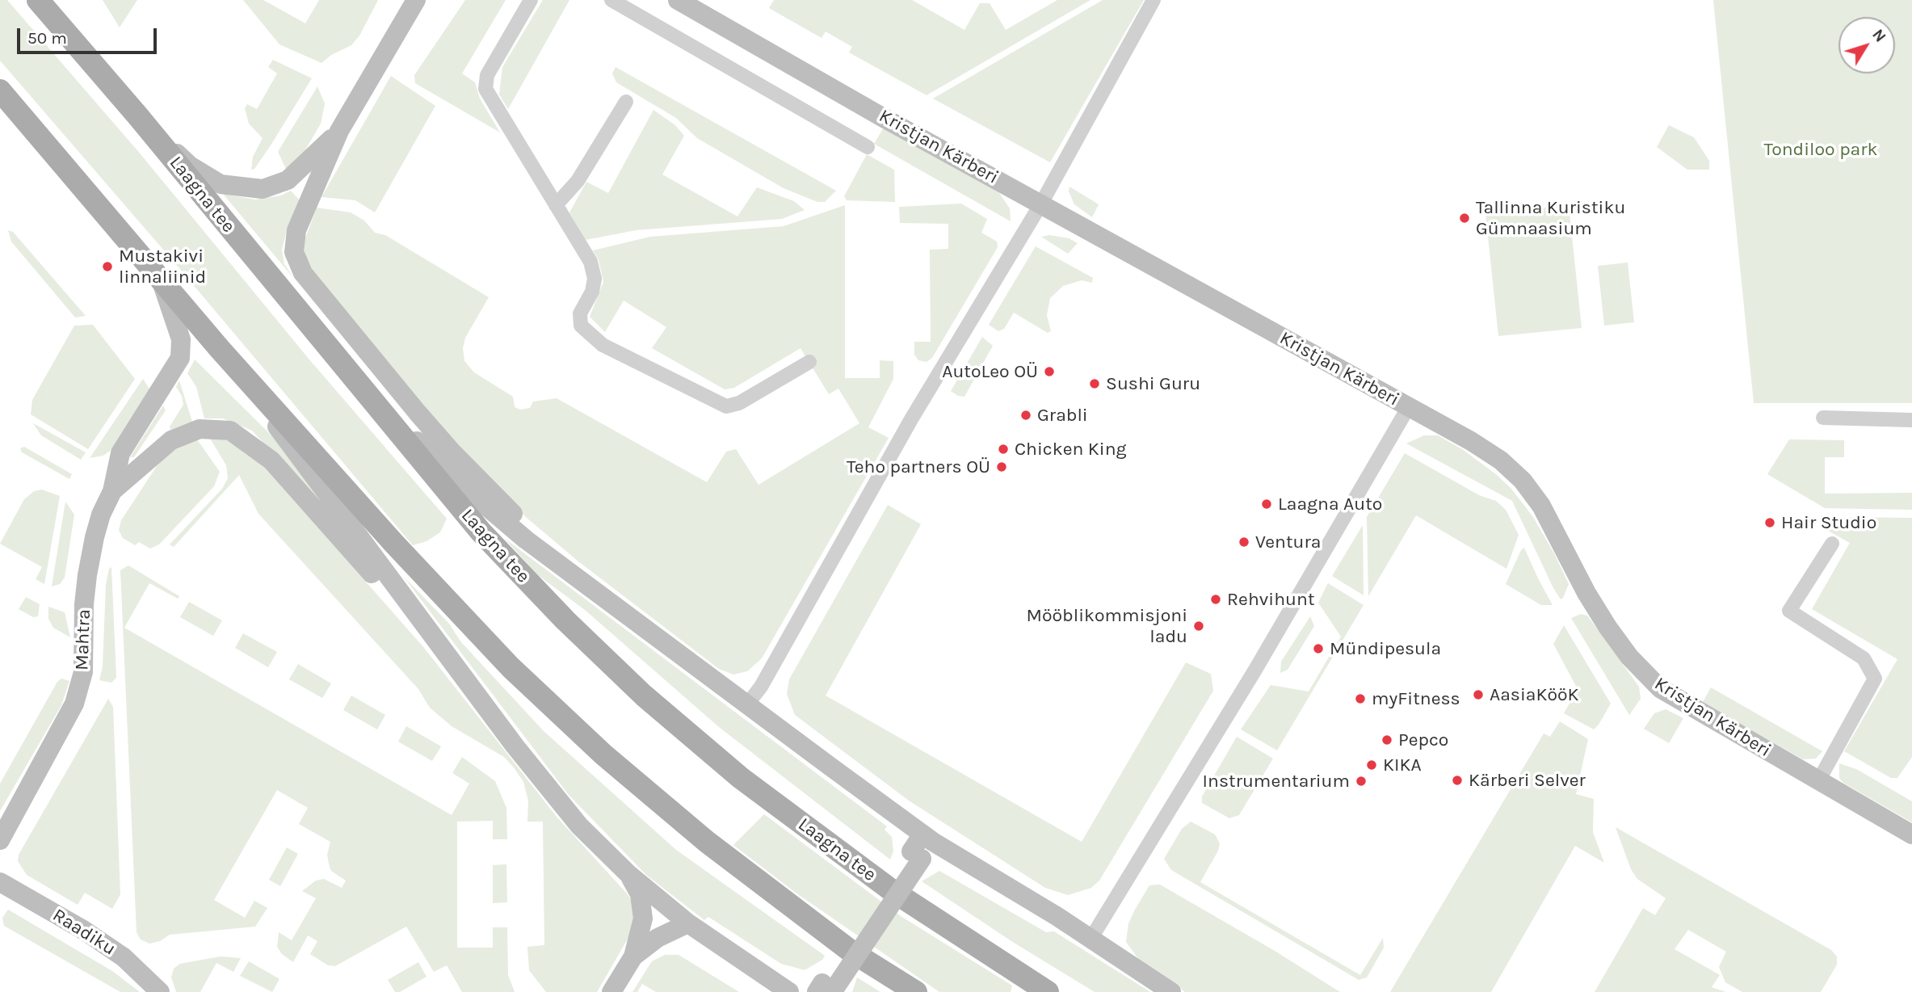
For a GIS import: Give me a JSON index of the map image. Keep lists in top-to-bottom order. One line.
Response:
{"streets":{"main road":["Laagna tee"],"street":["Kristjan Kärberi","Mahtra","Raadiku"]},"parks":["Tondiloo park"],"places":["Tallinna Kuristiku Gümnaasium","Mustakivi linnaliinid","AutoLeo OÜ","Sushi Guru","Grabli","Chicken King","Teho partners OÜ","Laagna Auto","Hair Studio","Ventura","Rehvihunt","Mööblikommisjoni ladu","Mündipesula","AasiaKööK","myFitness","Pepco","KIKA","Kärberi Selver","Instrumentarium"],"scale_bar":"50 m","north":"top right"}
